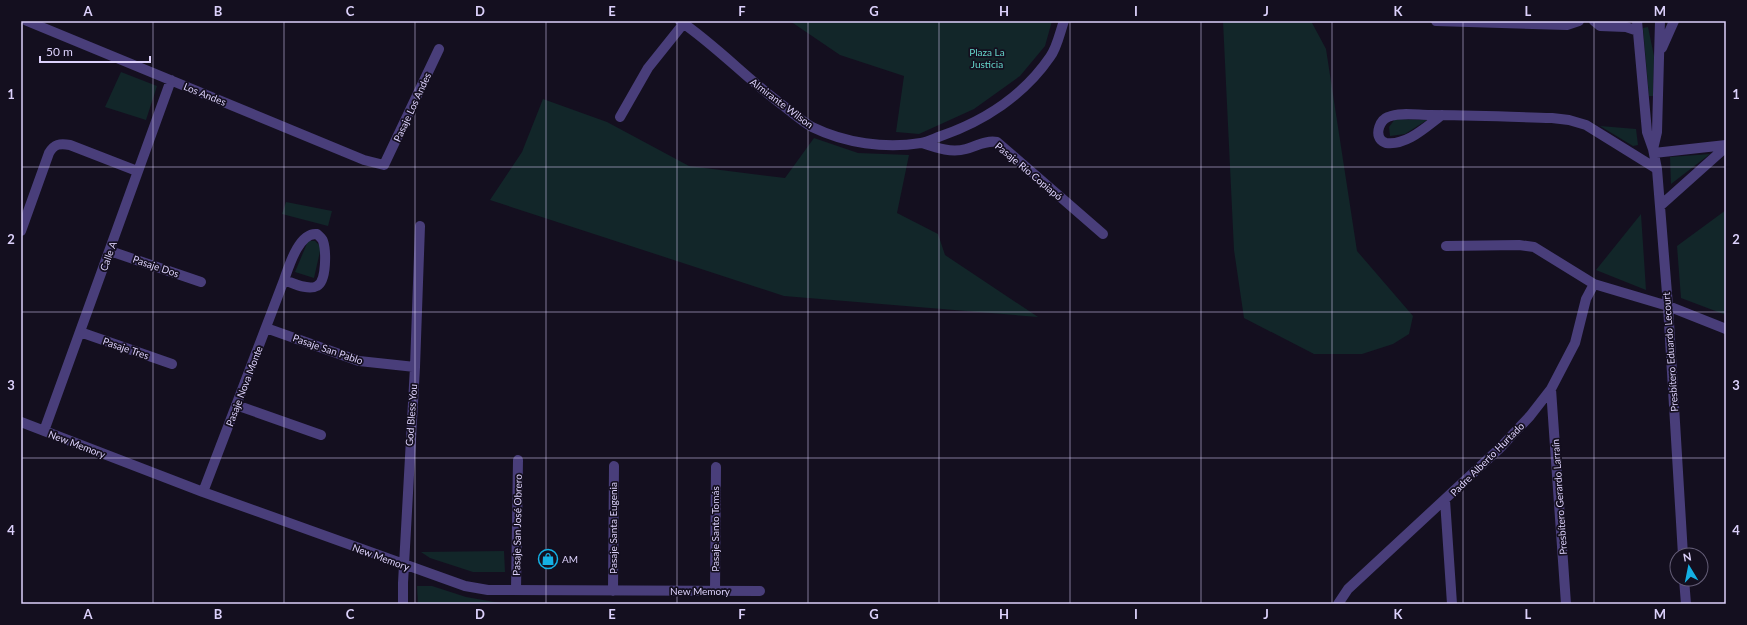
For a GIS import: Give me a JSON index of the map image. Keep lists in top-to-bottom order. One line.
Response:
{"streets":{"street":["Los Andes","Almirante Wilson","Pasaje Los Andes","Pasaje Río Copiapó","Calle A","Pasaje Dos","Pasaje Tres","Pasaje San Pablo","Presbítero Eduardo Lecourt","Pasaje Nova Monte","God Bless You","New Memory","Padre Alberto Hurtado","Presbítero Gerardo Larraín","Pasaje San José Obrero","Pasaje Santa Eugenia","Pasaje Santo Tomás"]},"crossings":[["Los Andes","Pasaje Los Andes"],["Los Andes","Calle A"],["Almirante Wilson","Pasaje Río Copiapó"],["Calle A","Pasaje Dos"],["Calle A","Pasaje Tres"],["Calle A","New Memory"],["Pasaje San Pablo","Pasaje Nova Monte"],["Pasaje San Pablo","God Bless You"],["Pasaje Nova Monte","New Memory"],["God Bless You","New Memory"],["New Memory","Pasaje San José Obrero"],["New Memory","Pasaje Santa Eugenia"],["New Memory","Pasaje Santo Tomás"],["Padre Alberto Hurtado","Presbítero Gerardo Larraín"]],"parks":["Plaza La Justicia"],"places":{"shop":["AM"]},"scale_bar":"50 m","north":"top","grid":{"columns":["A","B","C","D","E","F","G","H","I","J","K","L","M"],"rows":["1","2","3","4"]}}
